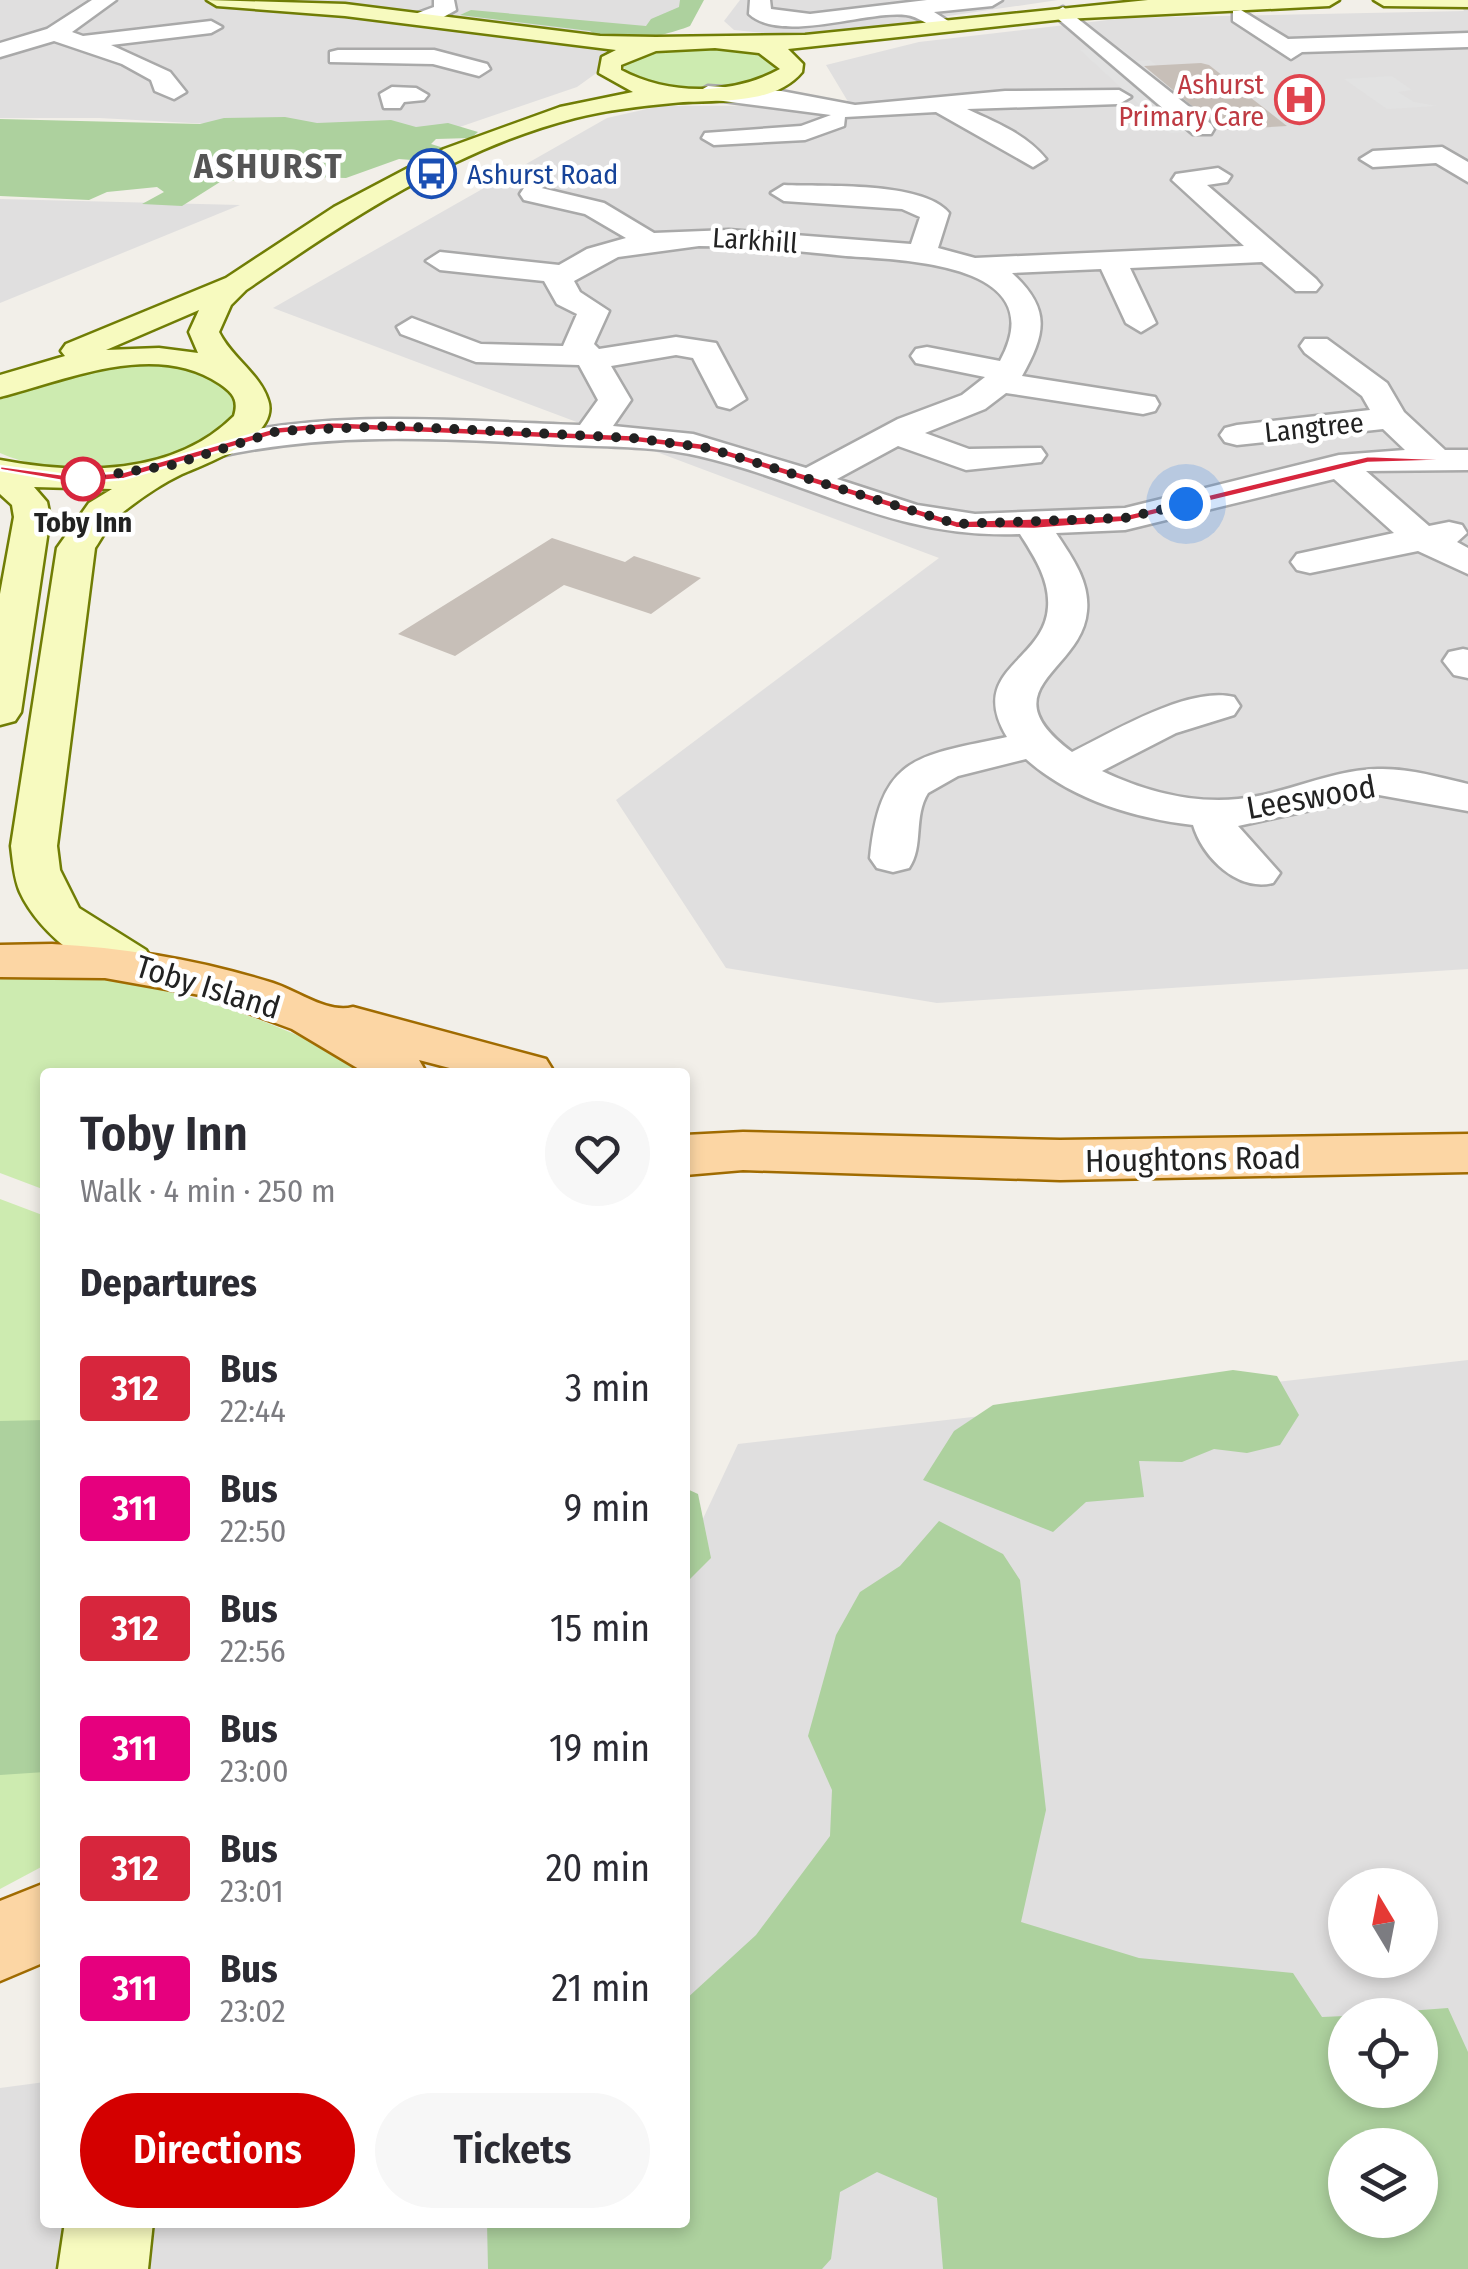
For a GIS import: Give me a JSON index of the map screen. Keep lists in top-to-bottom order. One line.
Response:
{"streets":{"main road":["Toby Island","Houghtons Road"],"street":["Larkhill","Langtree","Leeswood"]},"districts":["ASHURST"],"places":{"hospital":["Ashurst Primary Care"],"bus stop":["Ashurst Road"],"other":["Toby Inn"]},"lines":["bus line 312"],"north":"top","page":{"heading":[["Toby Inn","Walk · 4 min · 250 m"],"Departures"],"list":[{"mark":"312","name":"Bus","note":"22:44","value":"3 min"},{"mark":"311","name":"Bus","note":"22:50","value":"9 min"},{"mark":"312","name":"Bus","note":"22:56","value":"15 min"},{"mark":"311","name":"Bus","note":"23:00","value":"19 min"},{"mark":"312","name":"Bus","note":"23:01","value":"20 min"},{"mark":"311","name":"Bus","note":"23:02","value":"21 min"}],"buttons":["Directions","Tickets"]}}
